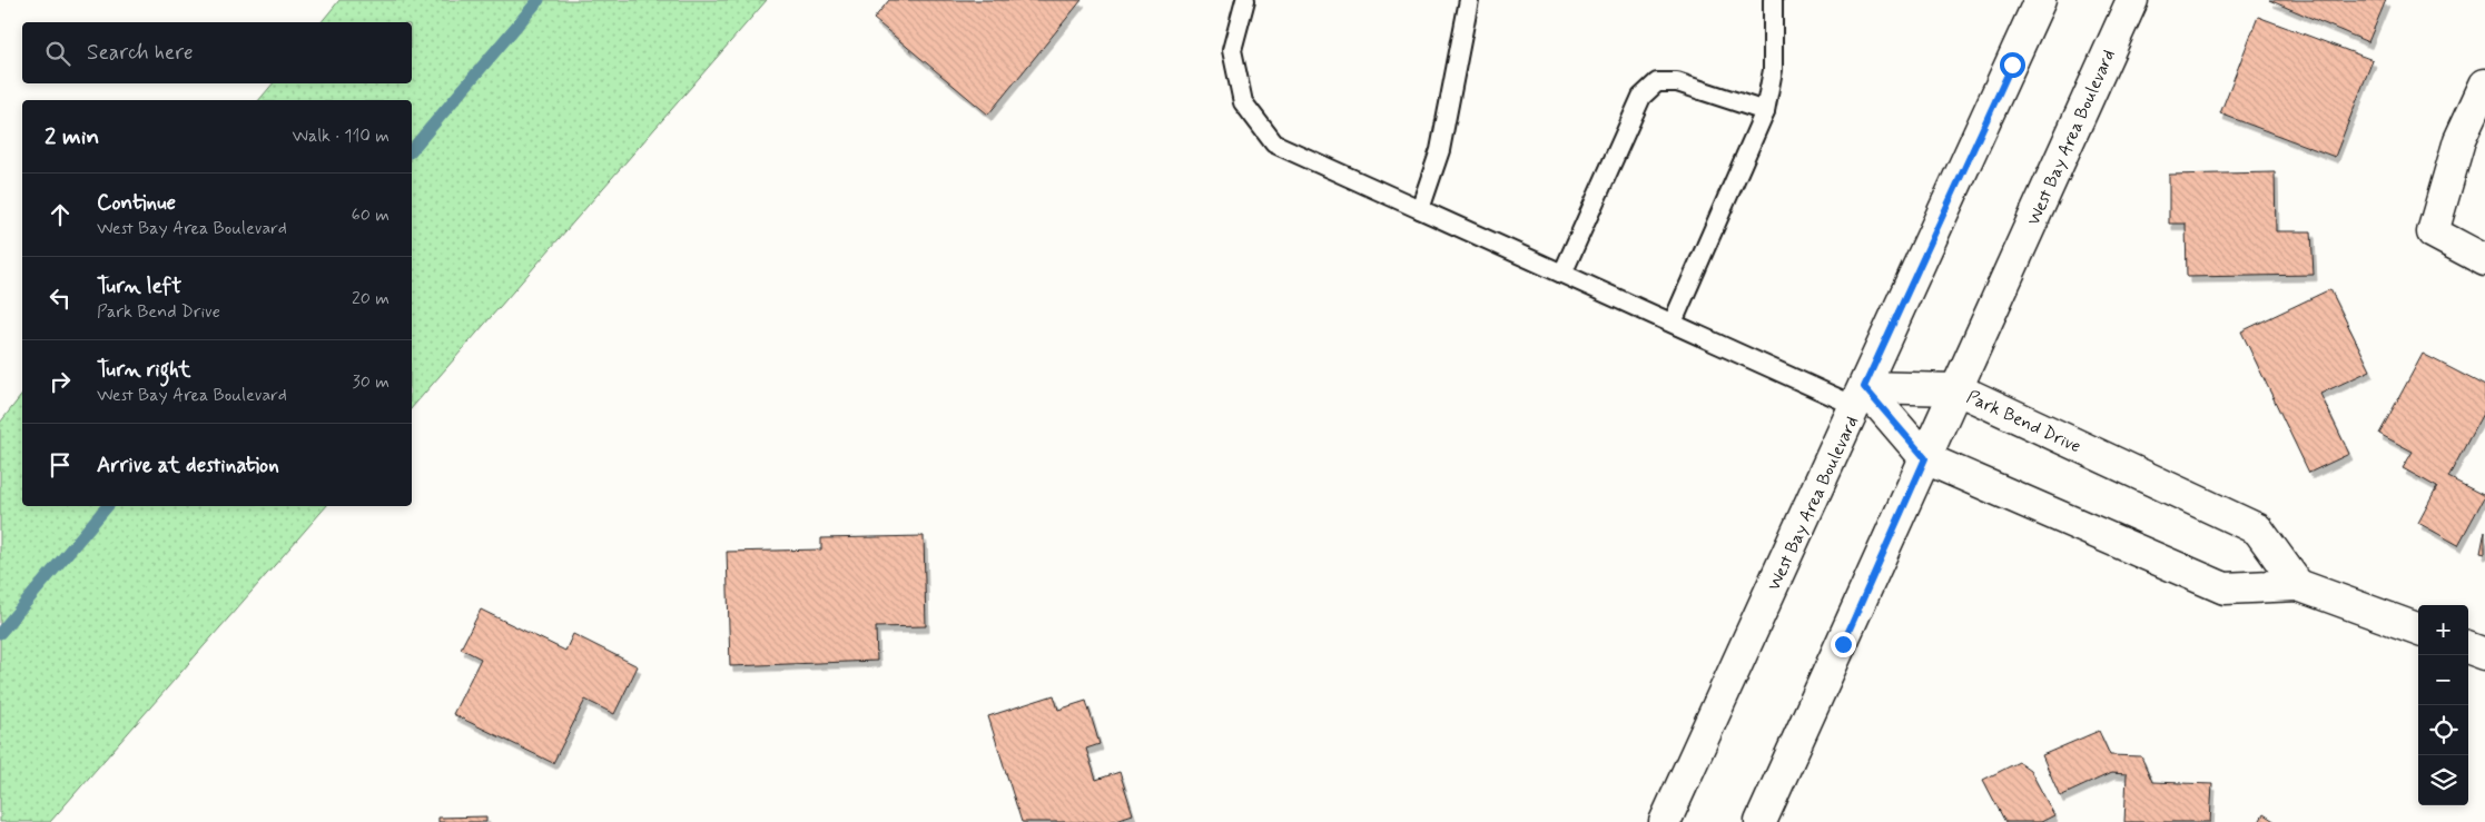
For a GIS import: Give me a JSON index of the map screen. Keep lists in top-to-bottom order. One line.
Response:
{"streets":{"main road":["West Bay Area Boulevard","Park Bend Drive"]},"crossings":[["West Bay Area Boulevard","Park Bend Drive"]],"page":{"search":"Search here","heading":["2 min","Walk · 110 m"],"list":[["Continue","West Bay Area Boulevard","60 m"],["Turn left","Park Bend Drive","20 m"],["Turn right","West Bay Area Boulevard","30 m"],"Arrive at destination"],"map_buttons":["+","−"]}}
